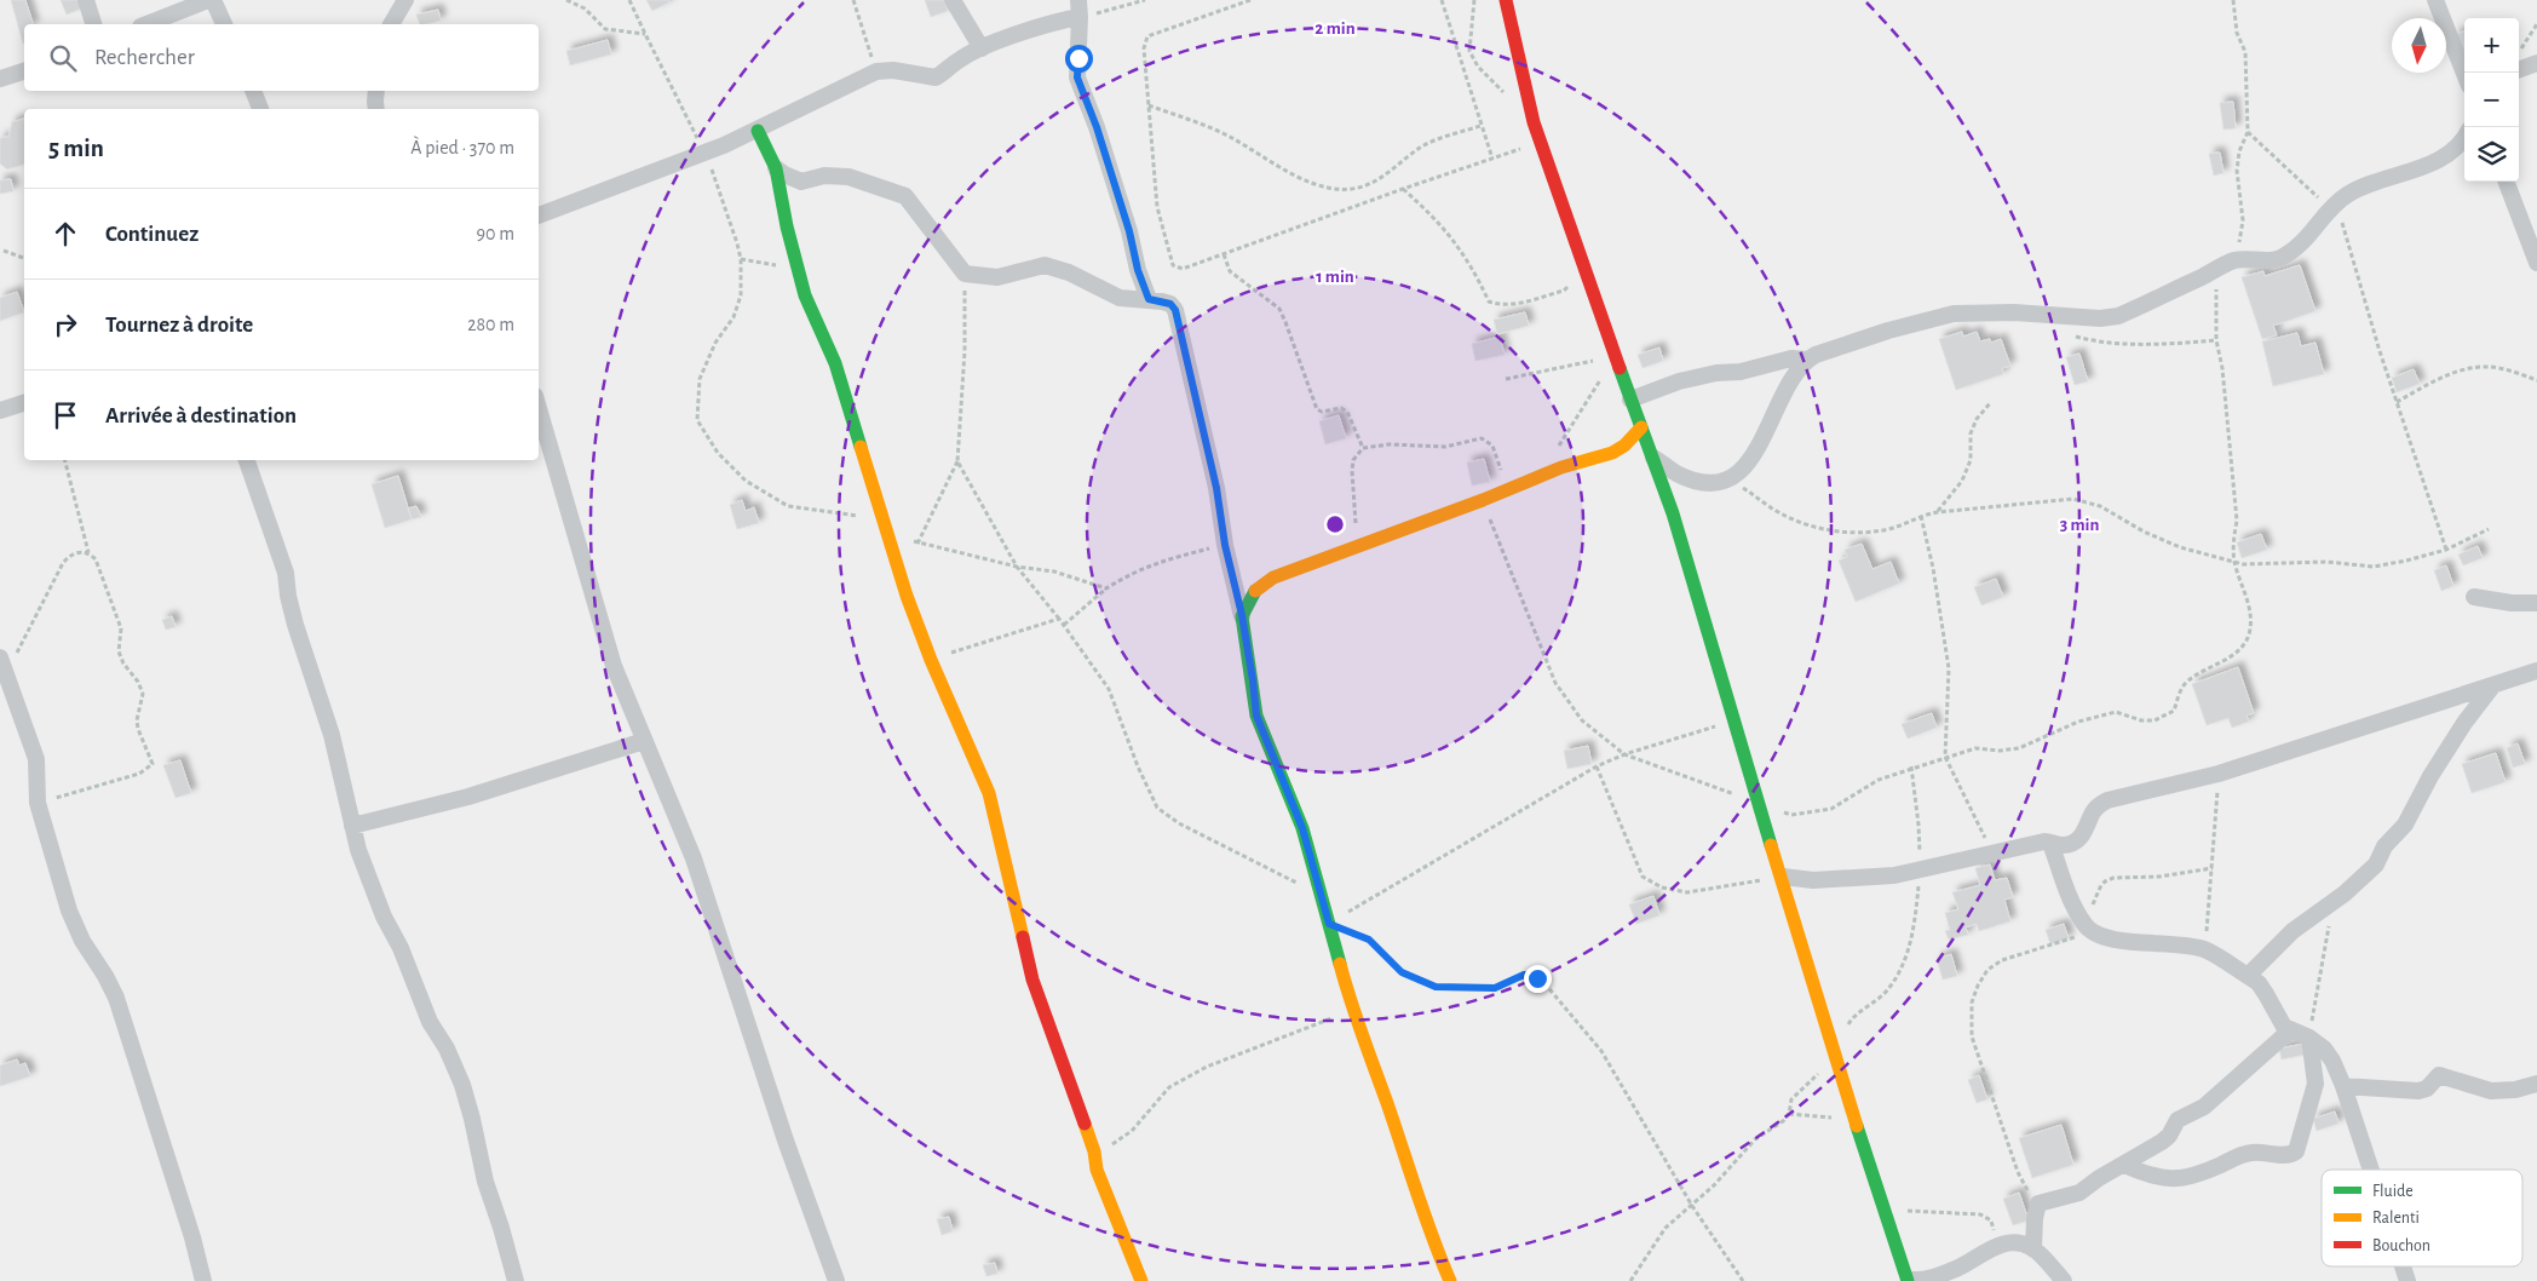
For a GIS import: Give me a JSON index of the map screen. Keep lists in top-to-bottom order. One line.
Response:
{"legend":["Fluide","Ralenti","Bouchon"],"north":"bottom","page":{"map_buttons":["+","−"],"search":"Rechercher","heading":["5 min","À pied · 370 m"],"list":[["Continuez","90 m"],["Tournez à droite","280 m"],"Arrivée à destination"]},"rings":["2 min","1 min","3 min"]}
